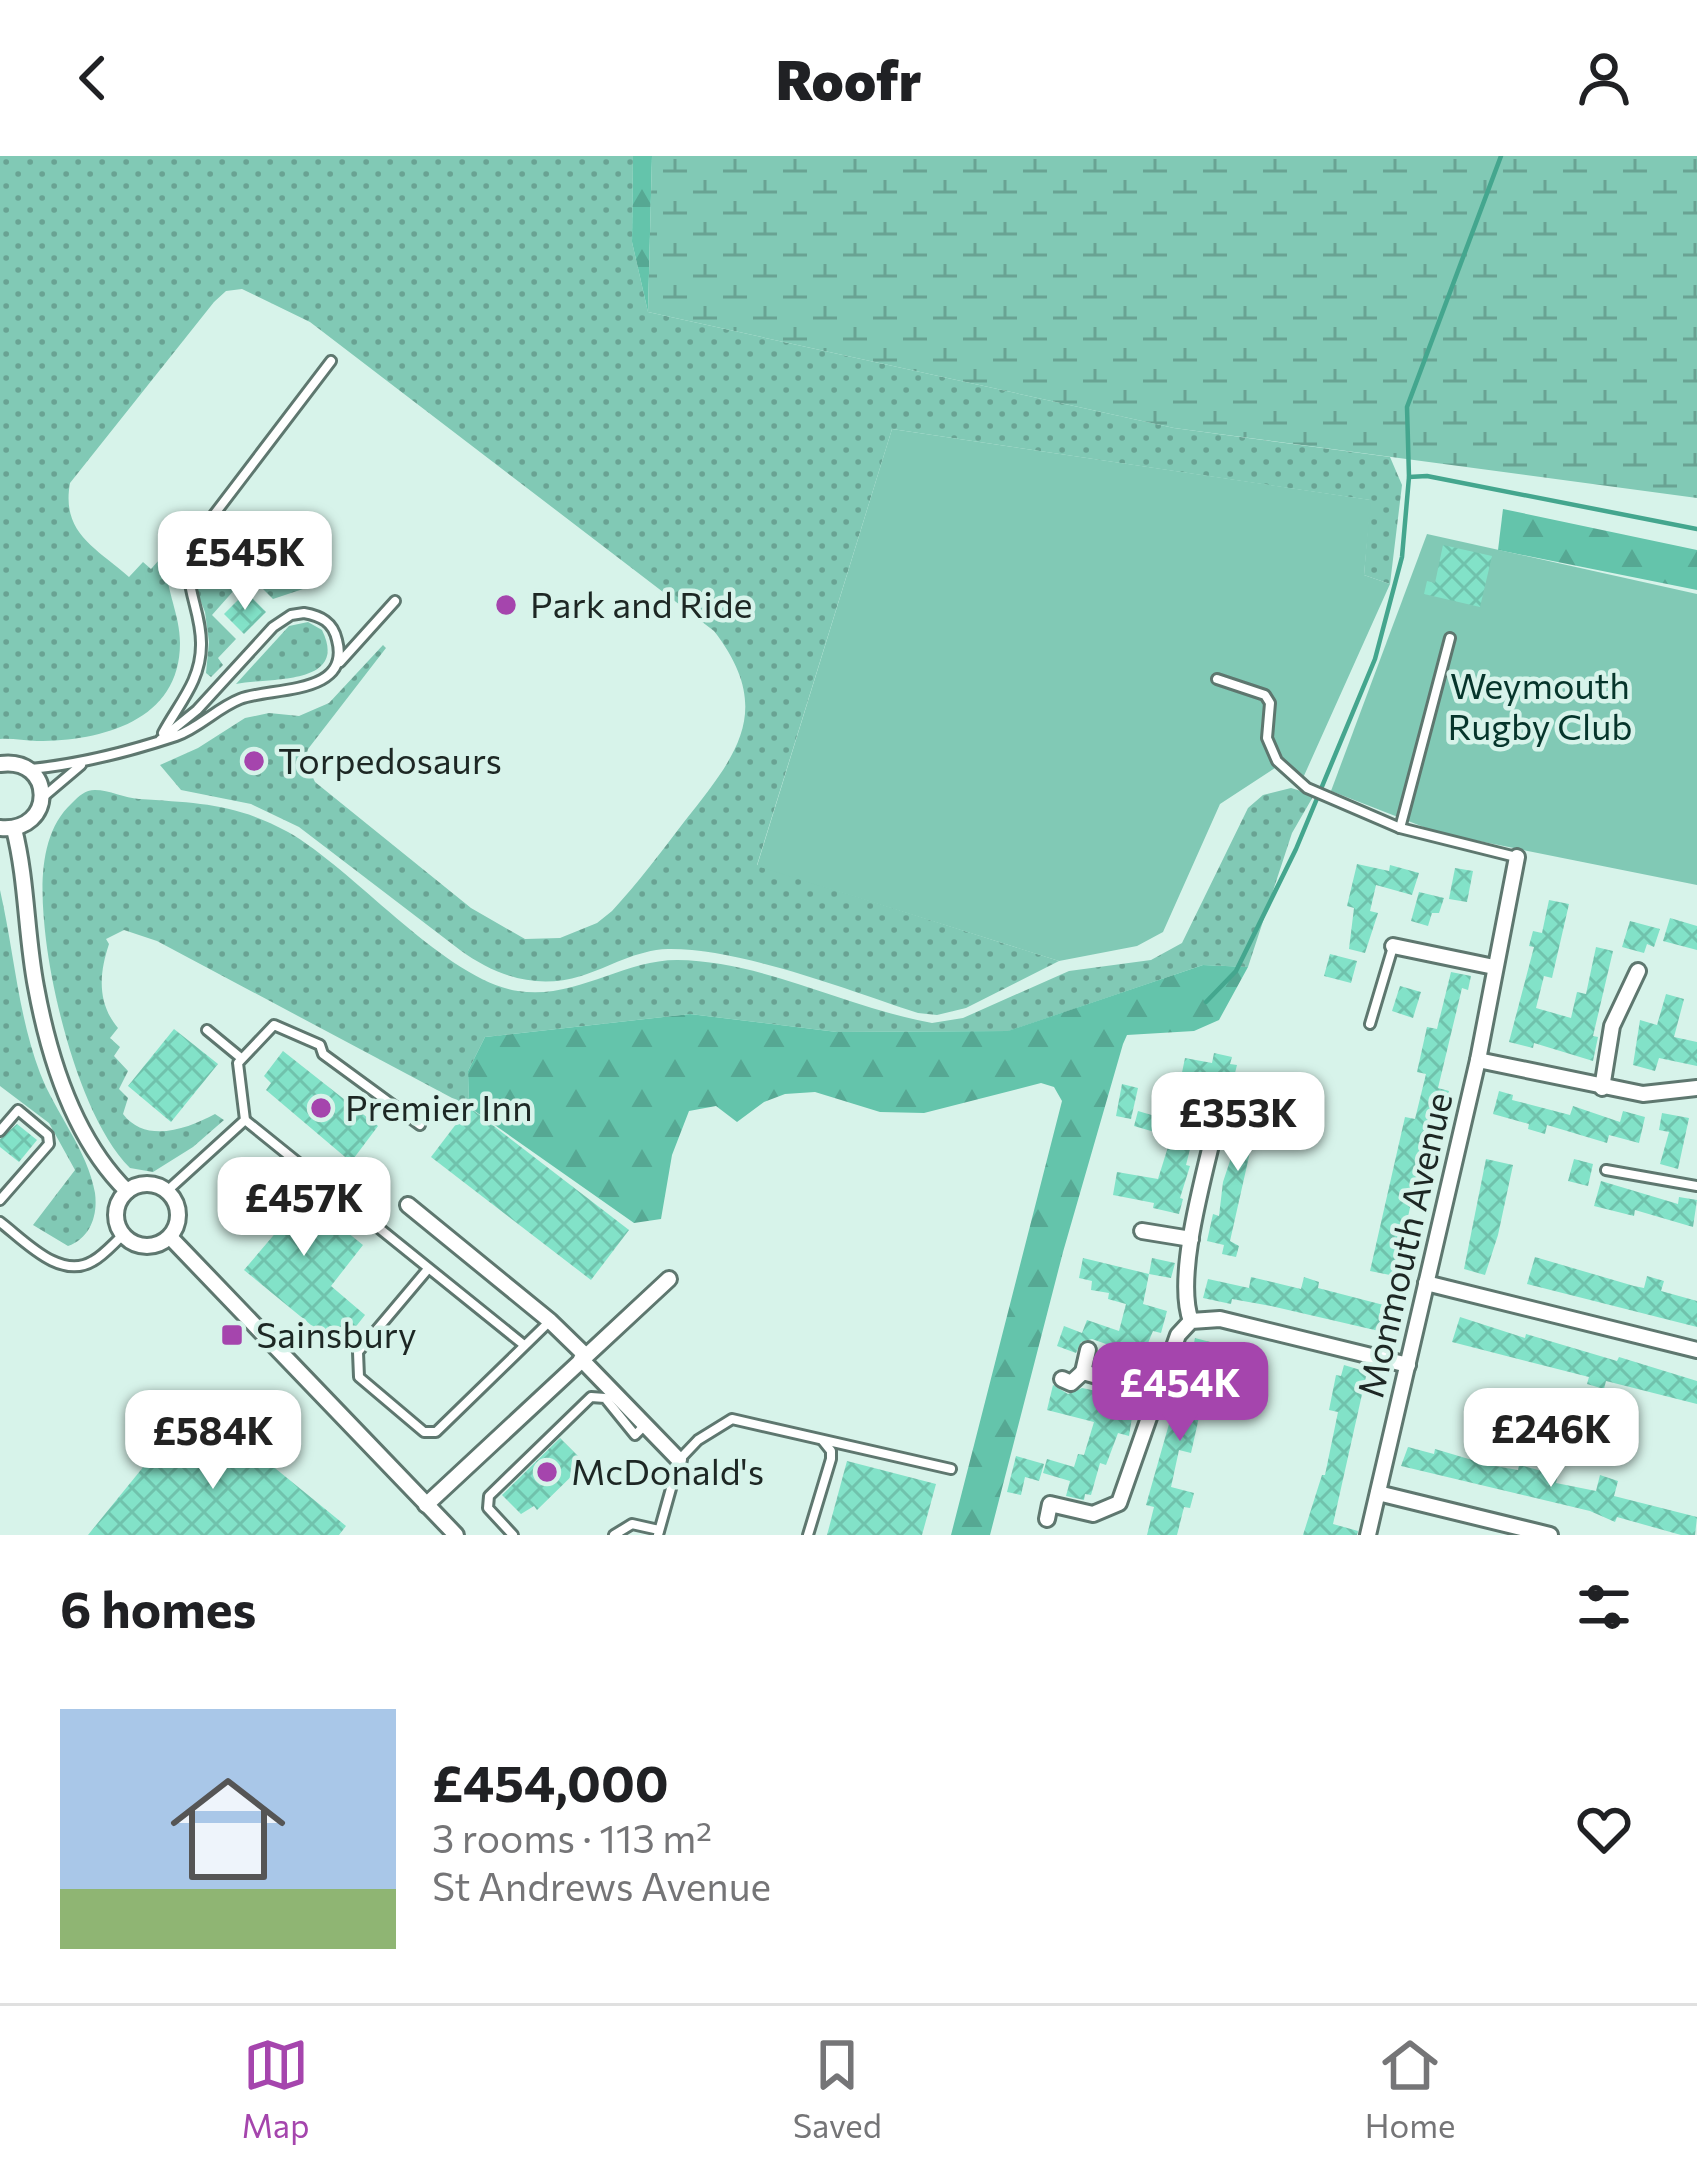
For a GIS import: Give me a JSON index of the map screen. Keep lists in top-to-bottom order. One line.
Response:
{"streets":{"street":["Monmouth Avenue"]},"parks":["Weymouth Rugby Club"],"places":{"other":["Park and Ride","Torpedosaurs","Premier Inn","McDonald's"],"transit":["Sainsbury"]},"page":{"header":"Roofr","price":["£545K","£353K","£457K","£454K","£246K","£584K"],"heading":"6 homes","list":[{"name":"£454,000","note":"3 rooms · 113 m² · St Andrews Avenue"}],"tabs":["Map","Saved","Home"]}}
